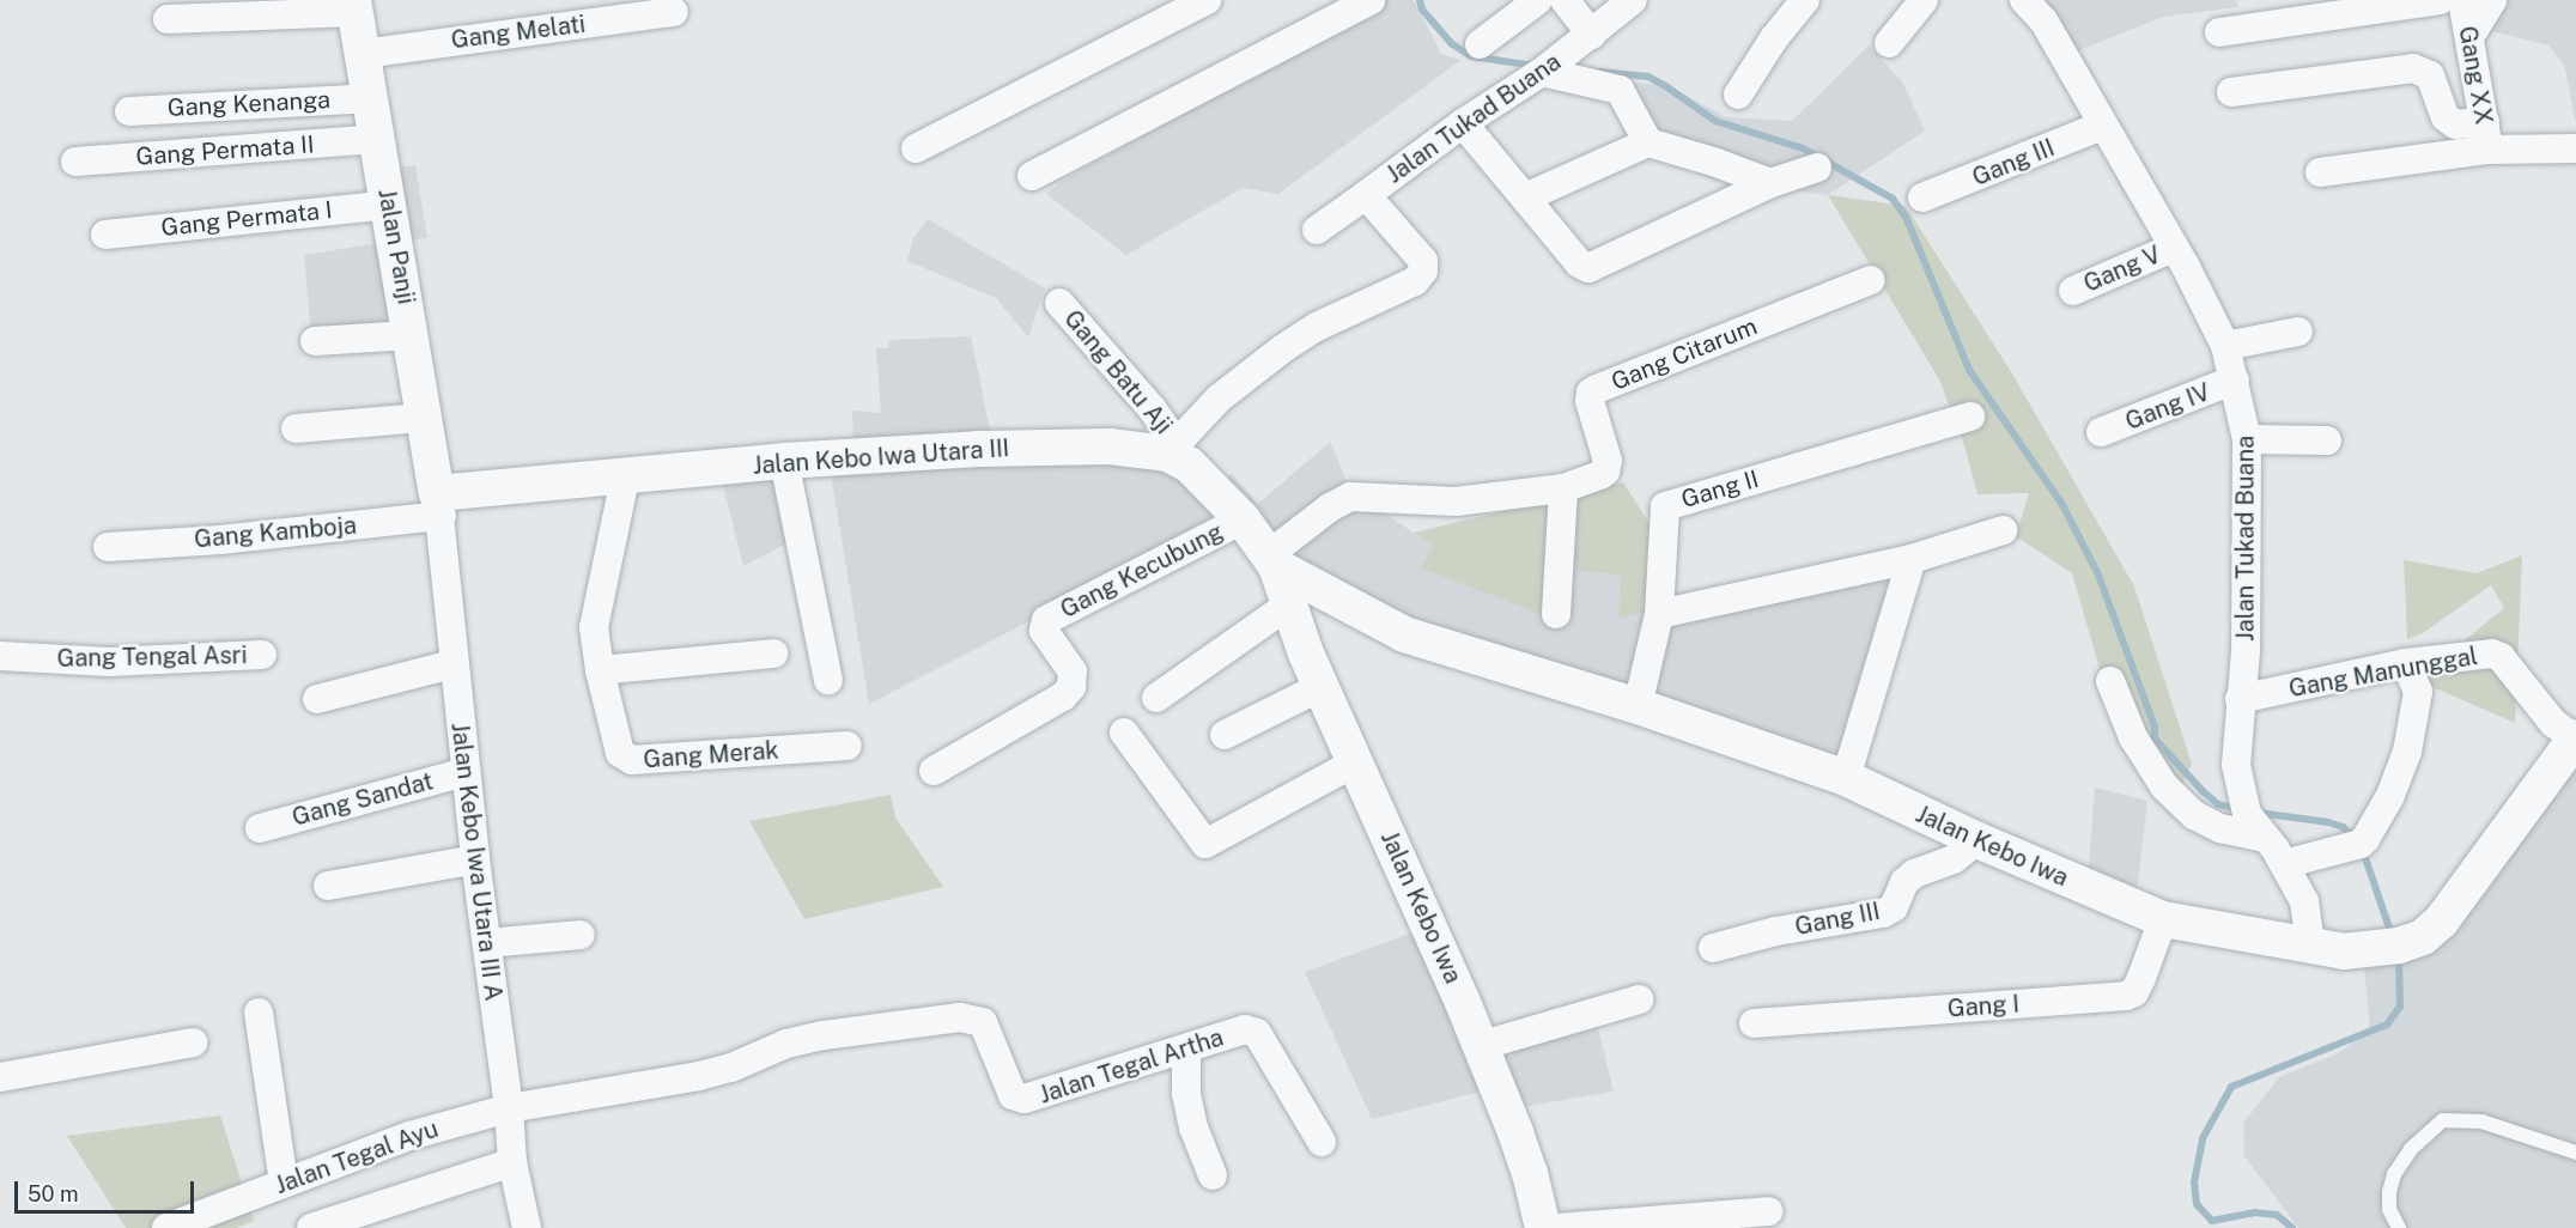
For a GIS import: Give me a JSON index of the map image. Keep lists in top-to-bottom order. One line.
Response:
{"streets":{"street":["Gang Melati","Gang XX","Gang Kenanga","Jalan Tukad Buana","Gang Permata II","Gang III","Gang Permata I","Jalan Panji","Gang V","Gang Citarum","Gang Batu Aji","Gang IV","Jalan Kebo Iwa Utara III","Gang II","Gang Kamboja","Gang Kecubung","Gang Tengal Asri","Gang Manunggal","Gang Merak","Gang Sandat","Jalan Kebo Iwa","Jalan Kebo Iwa Utara III A","Gang I","Jalan Tegal Artha","Jalan Tegal Ayu"]},"crossings":[["Gang Melati","Jalan Panji"],["Gang Kenanga","Jalan Panji"],["Jalan Tukad Buana","Gang III"],["Jalan Tukad Buana","Gang V"],["Jalan Tukad Buana","Gang Batu Aji"],["Jalan Tukad Buana","Gang IV"],["Jalan Tukad Buana","Jalan Kebo Iwa Utara III"],["Jalan Tukad Buana","Gang Manunggal"],["Jalan Tukad Buana","Jalan Kebo Iwa"],["Gang Permata II","Jalan Panji"],["Gang III","Jalan Kebo Iwa"],["Gang Permata I","Jalan Panji"],["Jalan Panji","Jalan Kebo Iwa Utara III"],["Jalan Panji","Gang Kamboja"],["Jalan Panji","Jalan Kebo Iwa Utara III A"],["Gang Citarum","Jalan Kebo Iwa Utara III"],["Gang Batu Aji","Jalan Kebo Iwa Utara III"],["Jalan Kebo Iwa Utara III","Gang Kamboja"],["Jalan Kebo Iwa Utara III","Gang Kecubung"],["Jalan Kebo Iwa Utara III","Gang Merak"],["Jalan Kebo Iwa Utara III","Jalan Kebo Iwa"],["Jalan Kebo Iwa Utara III","Jalan Kebo Iwa Utara III A"],["Gang II","Jalan Kebo Iwa"],["Gang Kamboja","Jalan Kebo Iwa Utara III A"],["Gang Manunggal","Jalan Kebo Iwa"],["Gang Sandat","Jalan Kebo Iwa Utara III A"],["Jalan Kebo Iwa","Gang I"],["Jalan Kebo Iwa Utara III A","Jalan Tegal Artha"],["Jalan Kebo Iwa Utara III A","Jalan Tegal Ayu"],["Jalan Tegal Artha","Jalan Tegal Ayu"]],"scale_bar":"50 m"}
